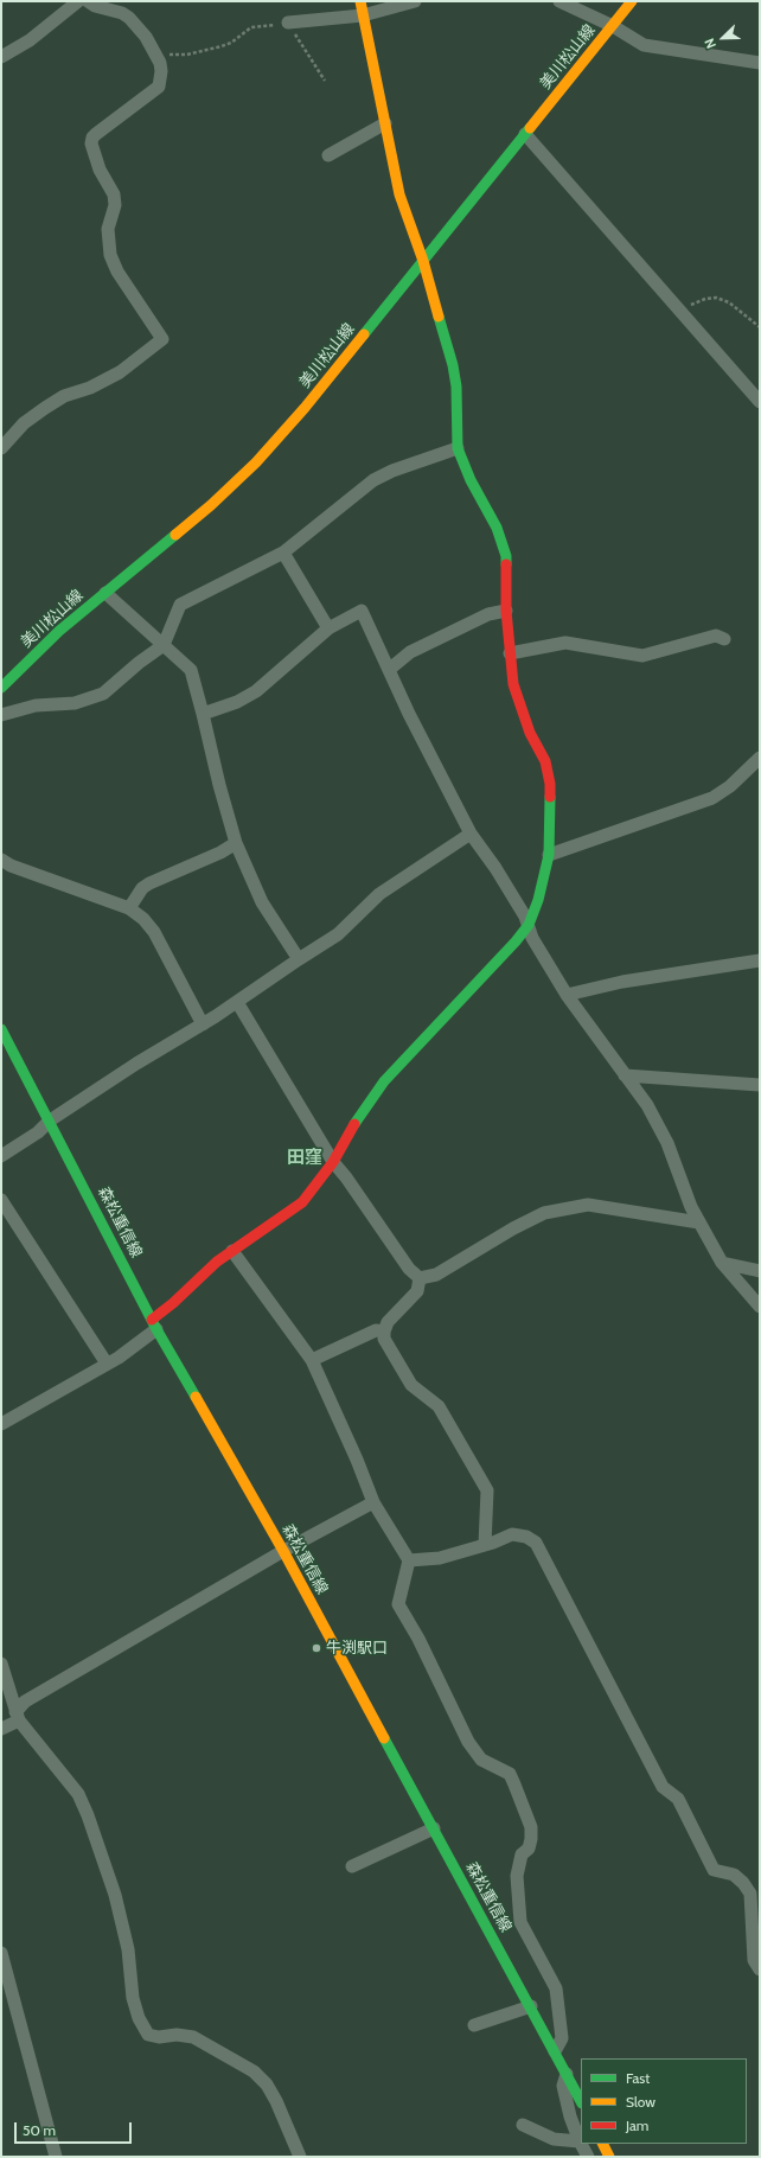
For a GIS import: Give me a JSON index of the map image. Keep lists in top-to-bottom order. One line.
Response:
{"streets":{"main road":["美川松山線","森松重信線"]},"districts":["田窪"],"places":["牛渕駅口"],"legend":["Fast","Slow","Jam"],"scale_bar":"50 m","north":"bottom left"}
